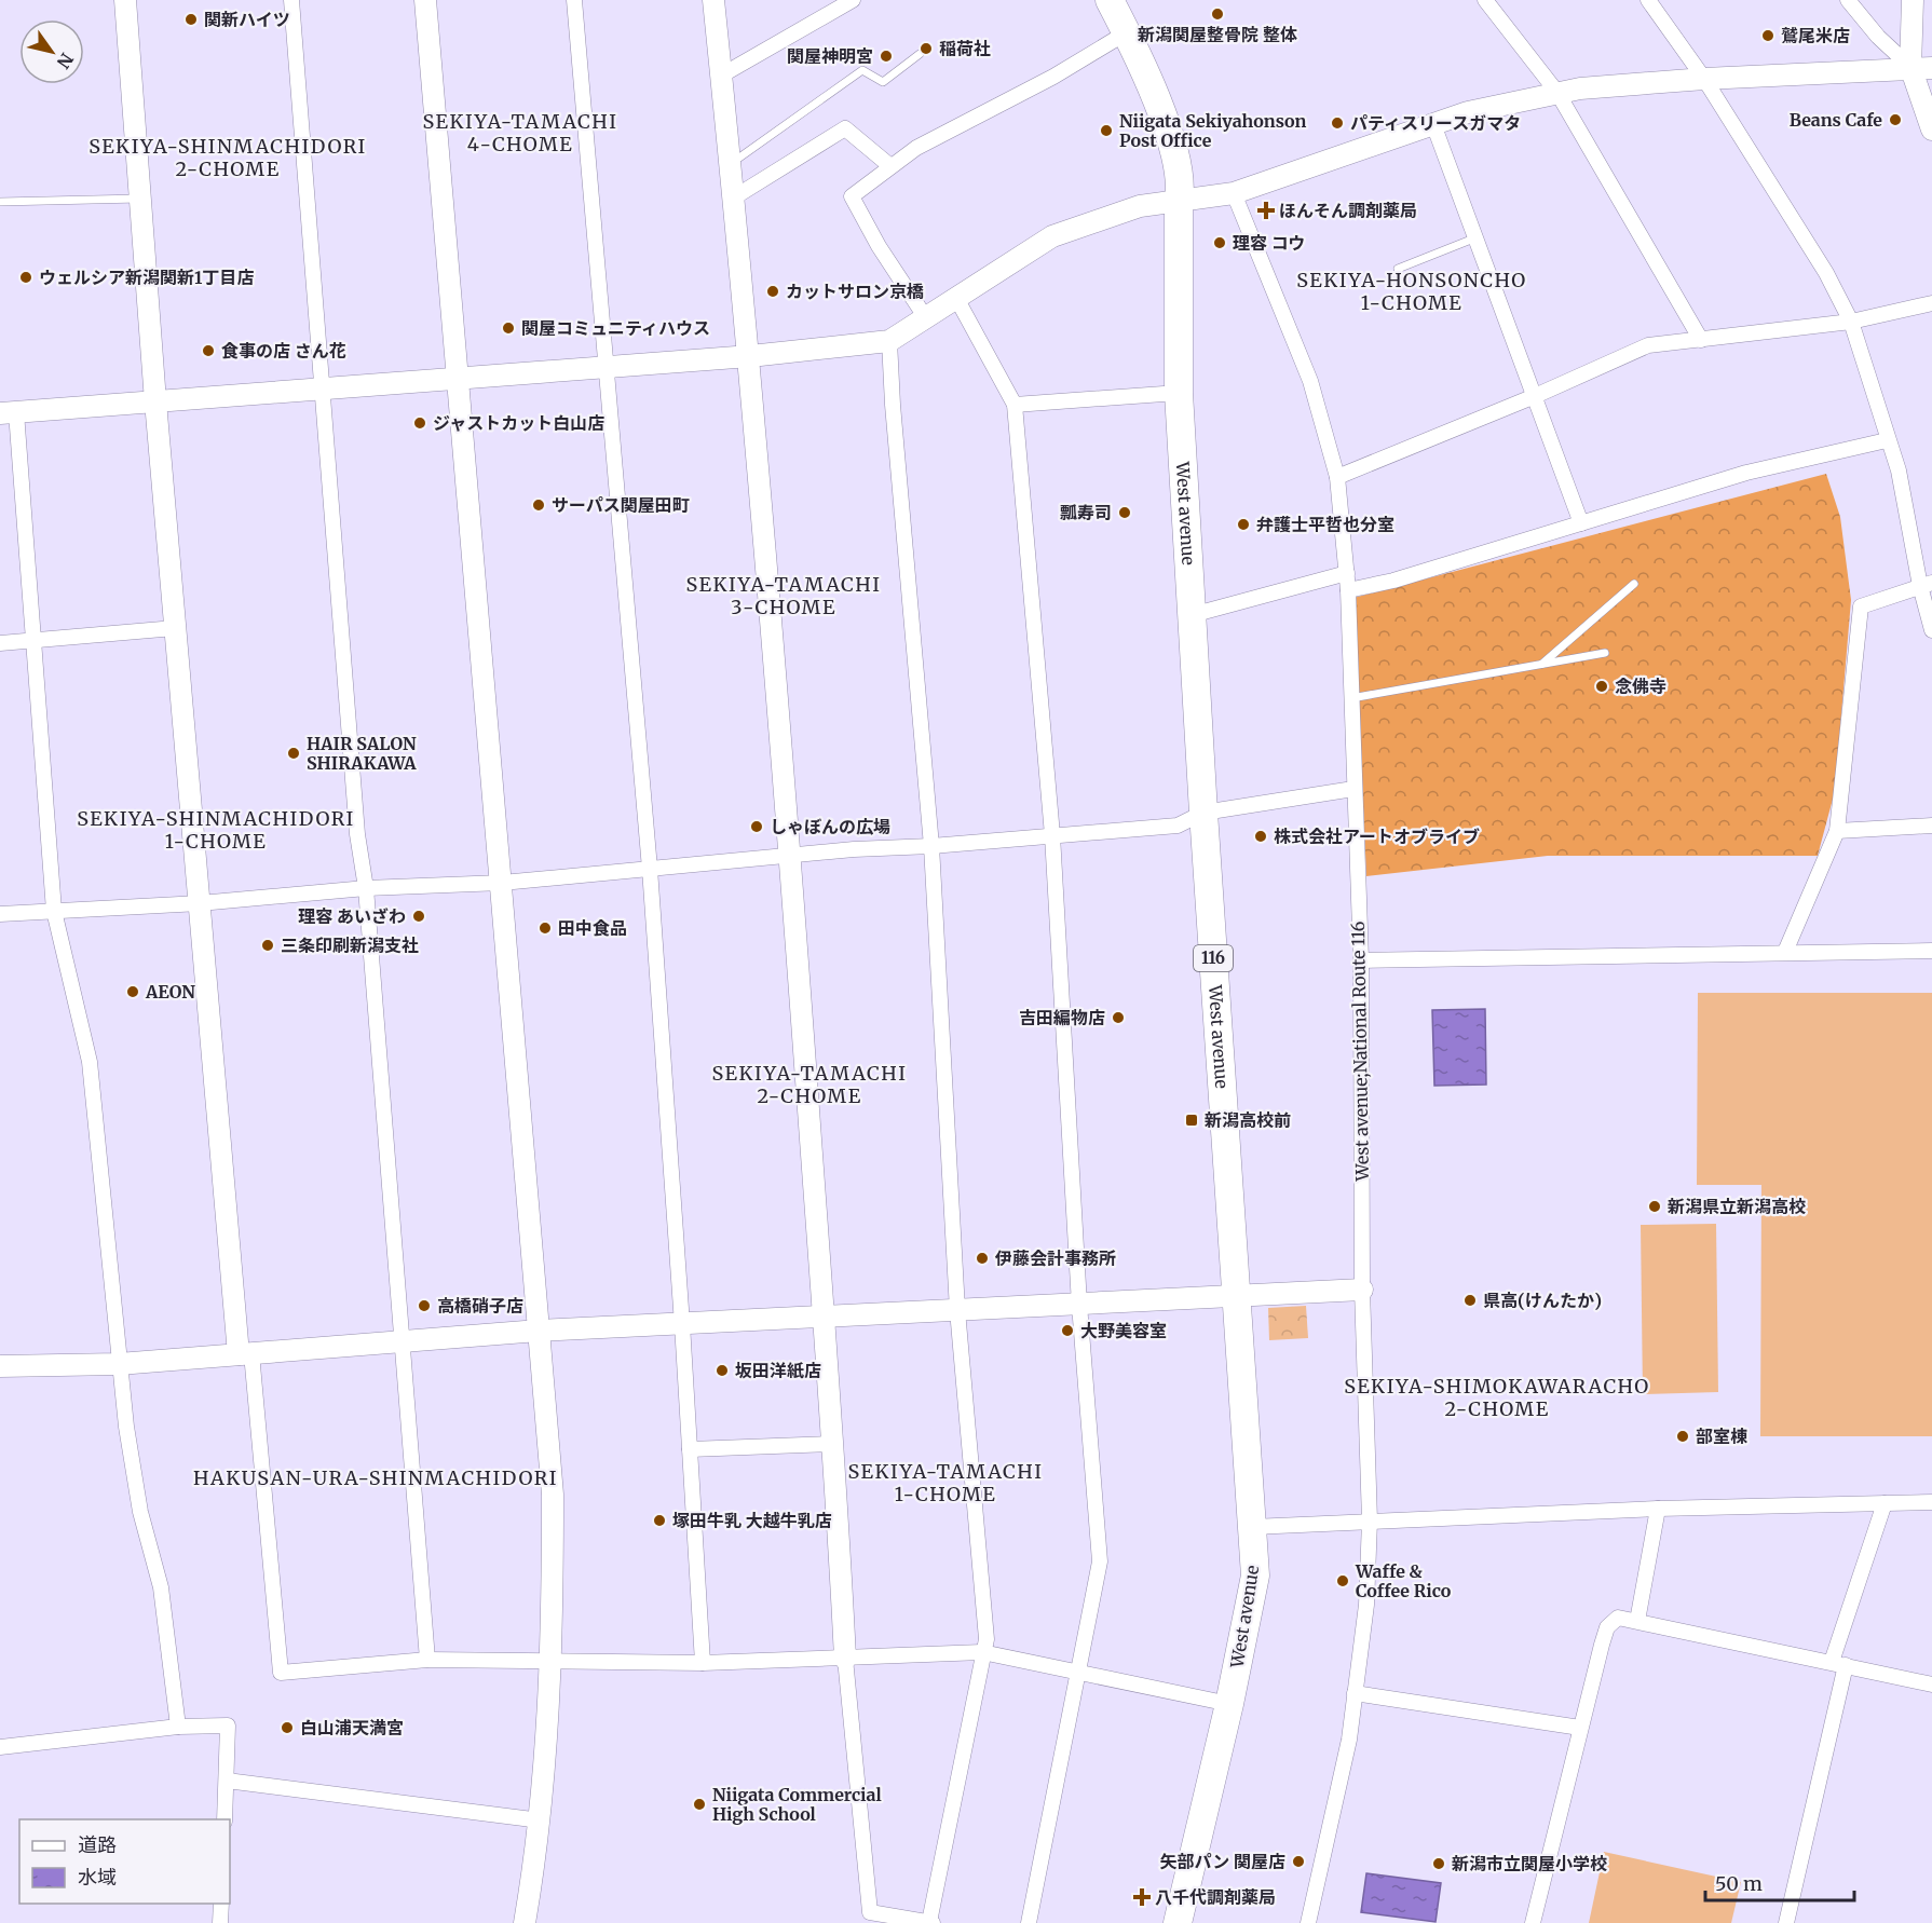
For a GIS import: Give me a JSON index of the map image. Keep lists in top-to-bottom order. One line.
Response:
{"streets":{"highway":["West avenue","116"],"street":["West avenue;National Route 116"]},"districts":["SEKIYA-TAMACHI 4-CHOME","SEKIYA-SHINMACHIDORI 2-CHOME","SEKIYA-HONSONCHO 1-CHOME","SEKIYA-TAMACHI 3-CHOME","SEKIYA-SHINMACHIDORI 1-CHOME","SEKIYA-TAMACHI 2-CHOME","SEKIYA-SHIMOKAWARACHO 2-CHOME","SEKIYA-TAMACHI 1-CHOME","HAKUSAN-URA-SHINMACHIDORI"],"places":{"other":["新潟関屋整骨院 整体","関新ハイツ","鷲尾米店","稲荷社","関屋神明宮","Beans Cafe","パティスリースガマタ","Niigata Sekiyahonson Post Office","理容 コウ","ウェルシア新潟関新1丁目店","カットサロン京橋","関屋コミュニティハウス","食事の店 さん花","ジャストカット白山店","サーパス関屋田町","瓢寿司","弁護士平哲也分室","念佛寺","HAIR SALON SHIRAKAWA","しゃぼんの広場","株式会社アートオブライブ","理容 あいざわ","田中食品","三条印刷新潟支社","AEON","吉田編物店","新潟県立新潟高校","伊藤会計事務所","県高(けんたか)","高橋硝子店","大野美容室","坂田洋紙店","部室棟","塚田牛乳 大越牛乳店","Waffe & Coffee Rico","白山浦天満宮","Niigata Commercial High School","矢部パン 関屋店","新潟市立関屋小学校"],"health":["ほんそん調剤薬局","八千代調剤薬局"],"transit":["新潟高校前"]},"legend":["道路","水域"],"scale_bar":"50 m","north":"bottom right"}
